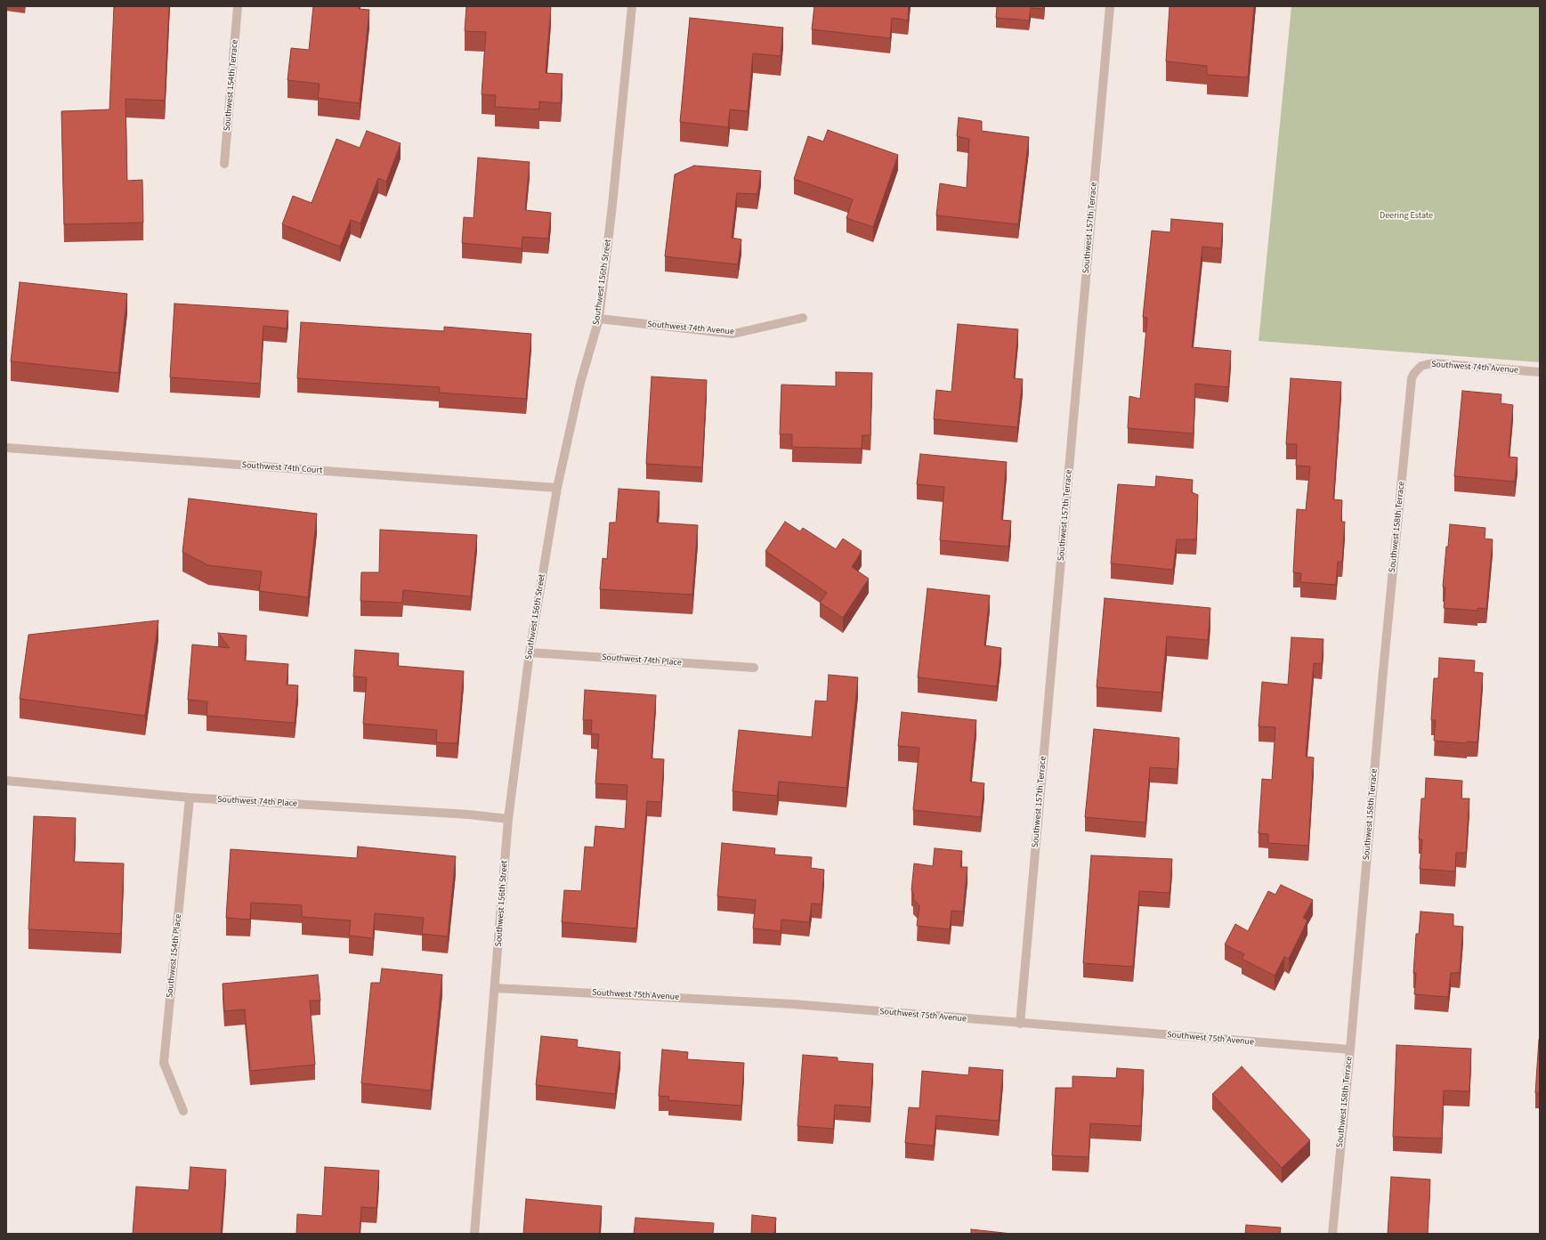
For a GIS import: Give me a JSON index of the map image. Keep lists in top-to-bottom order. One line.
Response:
{"streets":{"street":["Southwest 154th Terrace","Southwest 157th Terrace","Southwest 156th Street","Southwest 74th Avenue","Southwest 74th Court","Southwest 158th Terrace","Southwest 74th Place","Southwest 154th Place","Southwest 75th Avenue"]},"crossings":[["Southwest 157th Terrace","Southwest 75th Avenue"],["Southwest 156th Street","Southwest 74th Avenue"],["Southwest 156th Street","Southwest 74th Court"],["Southwest 156th Street","Southwest 74th Place"],["Southwest 156th Street","Southwest 75th Avenue"],["Southwest 74th Avenue","Southwest 158th Terrace"],["Southwest 158th Terrace","Southwest 75th Avenue"],["Southwest 74th Place","Southwest 154th Place"]],"parks":["Deering Estate"]}
